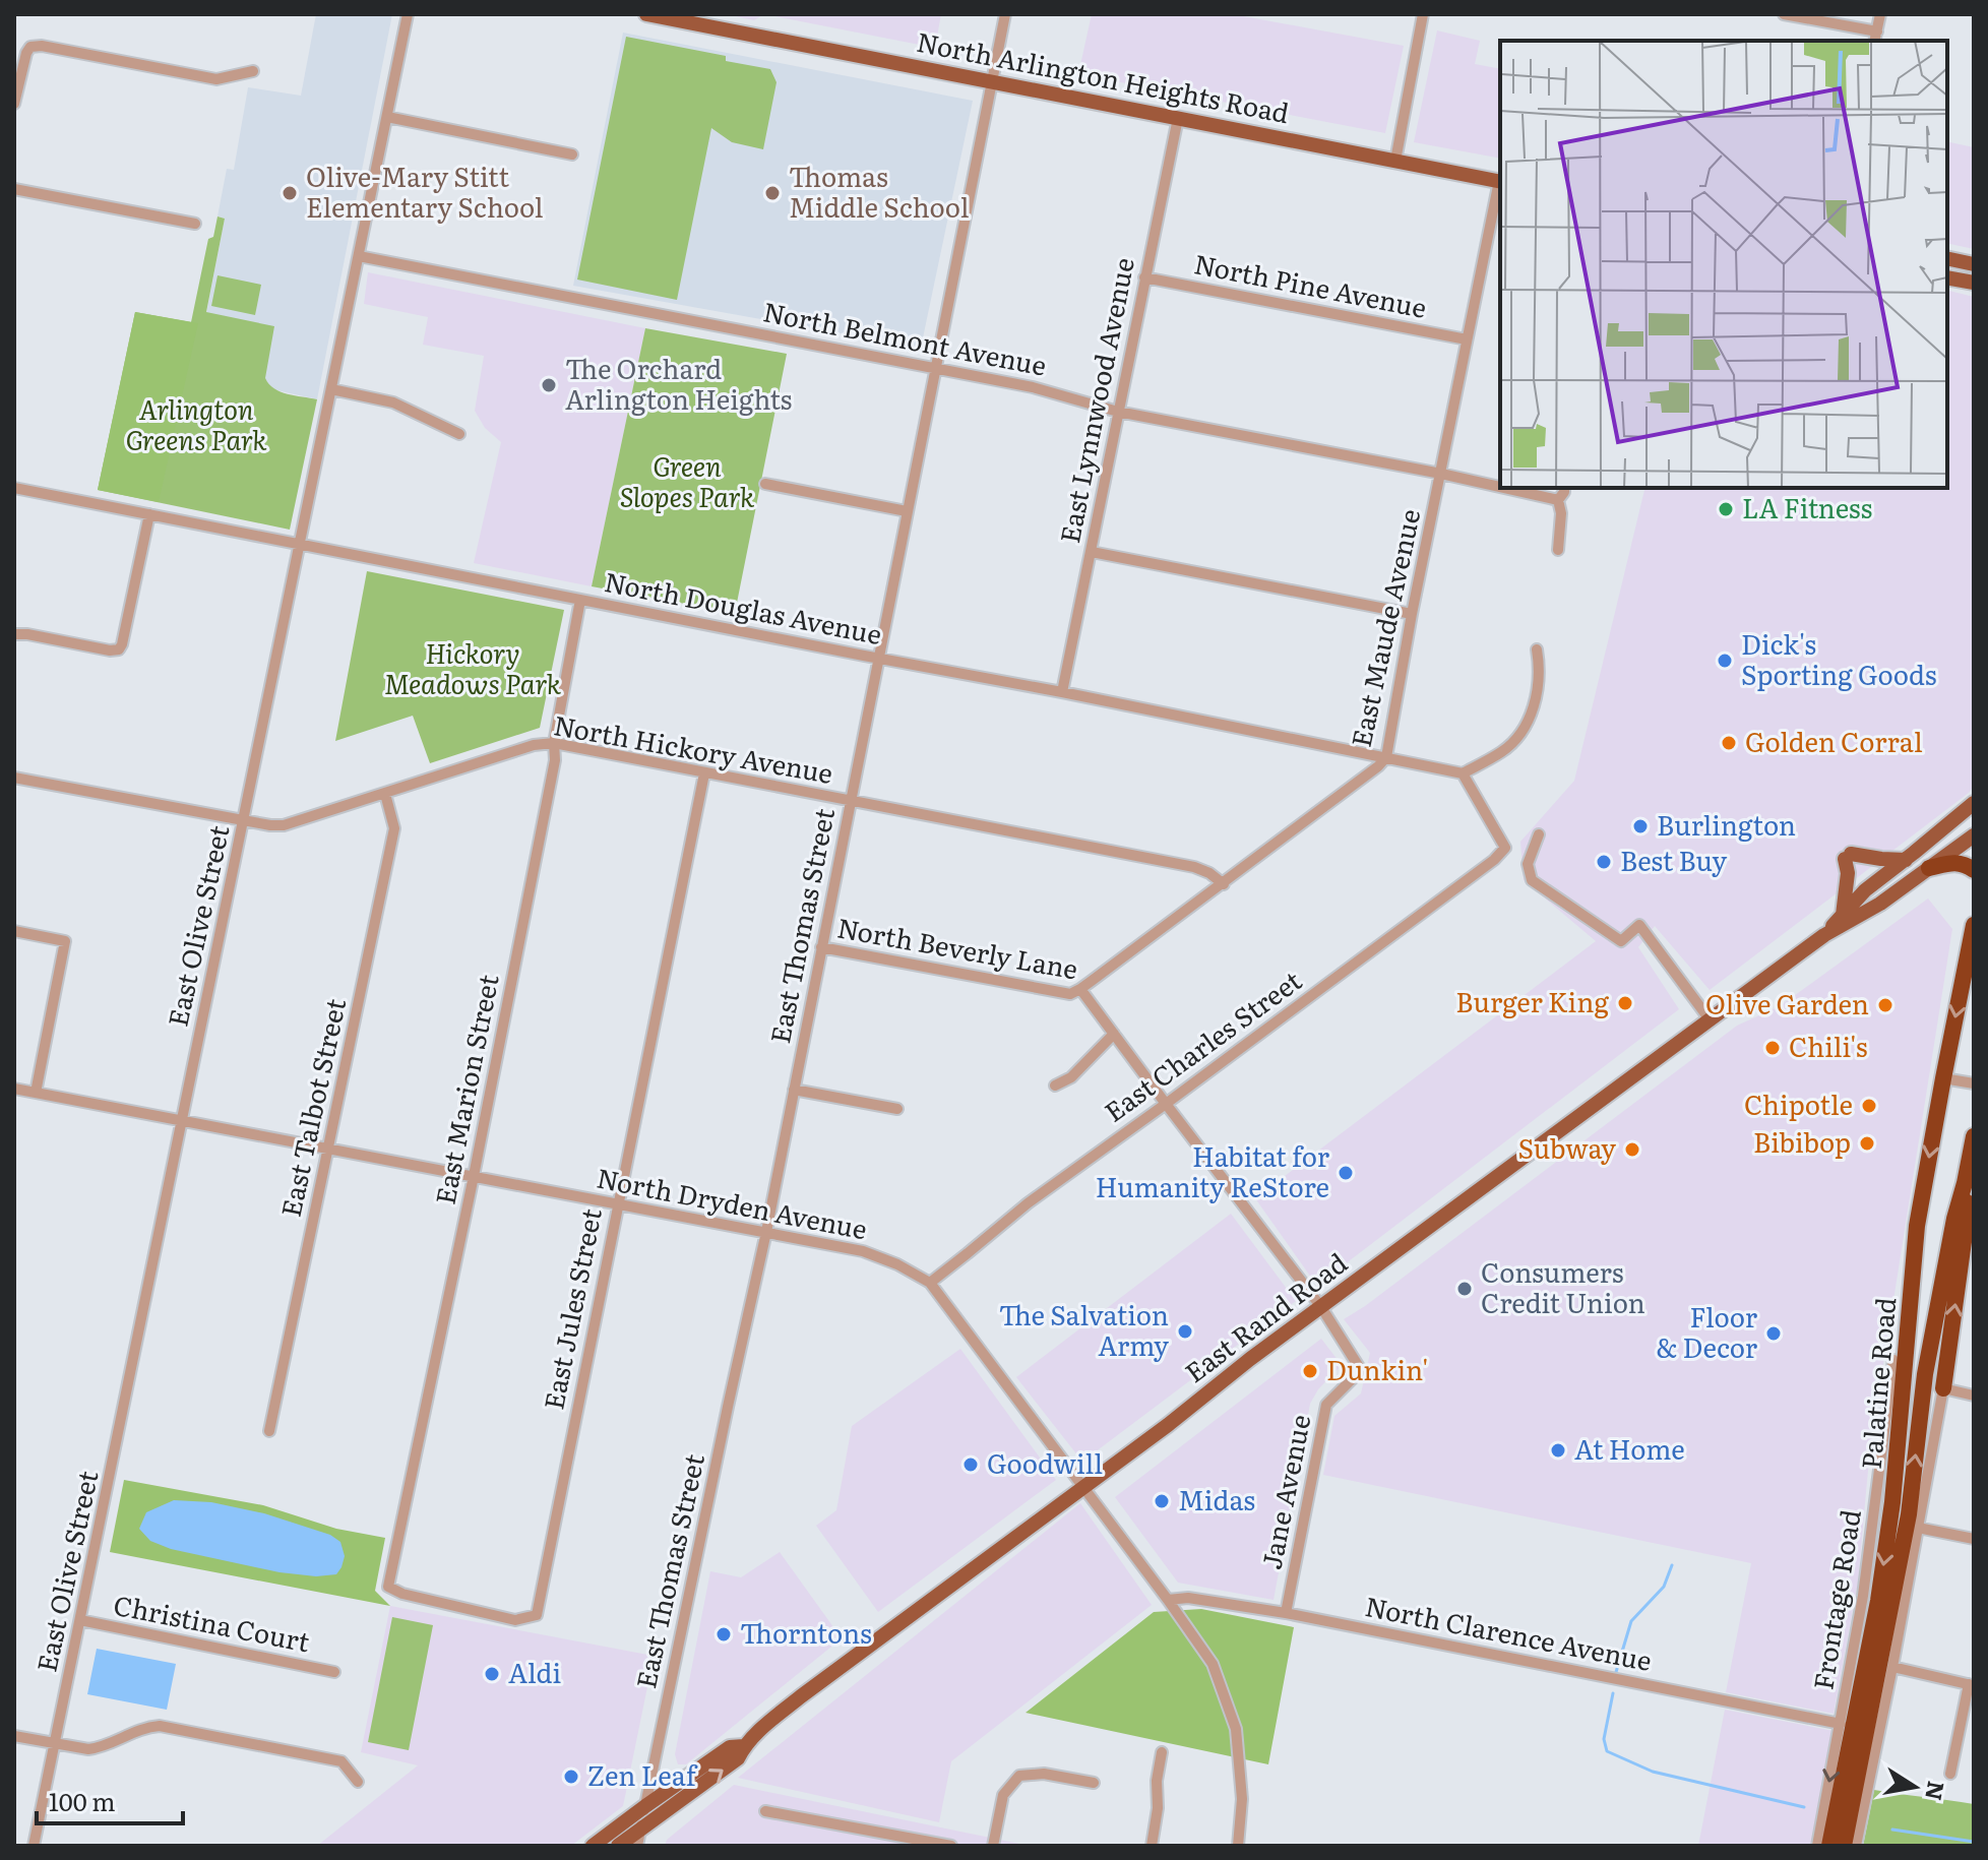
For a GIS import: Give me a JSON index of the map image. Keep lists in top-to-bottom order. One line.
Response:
{"streets":{"highway":["Palatine Road"],"main road":["North Arlington Heights Road","East Rand Road"],"street":["North Pine Avenue","North Belmont Avenue","East Lynnwood Avenue","North Douglas Avenue","East Maude Avenue","North Hickory Avenue","East Olive Street","East Thomas Street","North Beverly Lane","East Charles Street","East Marion Street","East Talbot Street","North Dryden Avenue","East Jules Street","Jane Avenue","Frontage Road","Christina Court","North Clarence Avenue"]},"crossings":[["North Arlington Heights Road","East Lynnwood Avenue"],["North Arlington Heights Road","East Thomas Street"],["North Pine Avenue","East Lynnwood Avenue"],["North Pine Avenue","East Maude Avenue"],["North Belmont Avenue","East Lynnwood Avenue"],["North Belmont Avenue","East Maude Avenue"],["North Belmont Avenue","East Olive Street"],["North Belmont Avenue","East Thomas Street"],["East Lynnwood Avenue","North Douglas Avenue"],["North Douglas Avenue","East Maude Avenue"],["North Douglas Avenue","East Olive Street"],["North Douglas Avenue","East Thomas Street"],["North Douglas Avenue","East Charles Street"],["North Douglas Avenue","East Marion Street"],["East Maude Avenue","North Hickory Avenue"],["East Maude Avenue","North Beverly Lane"],["North Hickory Avenue","East Olive Street"],["North Hickory Avenue","East Thomas Street"],["North Hickory Avenue","East Marion Street"],["North Hickory Avenue","East Talbot Street"],["North Hickory Avenue","East Jules Street"],["East Olive Street","North Dryden Avenue"],["East Olive Street","Christina Court"],["East Thomas Street","North Beverly Lane"],["East Thomas Street","North Dryden Avenue"],["East Thomas Street","East Rand Road"],["North Beverly Lane","East Charles Street"],["North Beverly Lane","East Rand Road"],["North Beverly Lane","Jane Avenue"],["East Charles Street","North Dryden Avenue"],["East Marion Street","North Dryden Avenue"],["East Marion Street","East Jules Street"],["East Talbot Street","North Dryden Avenue"],["North Dryden Avenue","East Jules Street"],["North Dryden Avenue","East Rand Road"],["North Dryden Avenue","North Clarence Avenue"],["East Rand Road","Jane Avenue"],["Jane Avenue","North Clarence Avenue"],["Frontage Road","North Clarence Avenue"]],"parks":["Arlington Greens Park","Green Slopes Park","Hickory Meadows Park"],"places":["Olive-Mary Stitt Elementary School","Thomas Middle School","The Orchard Arlington Heights","LA Fitness","Dick's Sporting Goods","Golden Corral","Burlington","Best Buy","Burger King","Olive Garden","Chili's","Chipotle","Bibibop","Subway","Habitat for Humanity ReStore","Consumers Credit Union","The Salvation Army","Floor & Decor","Dunkin'","At Home","Goodwill","Midas","Thorntons","Aldi","Zen Leaf"],"scale_bar":"100 m","north":"right"}
